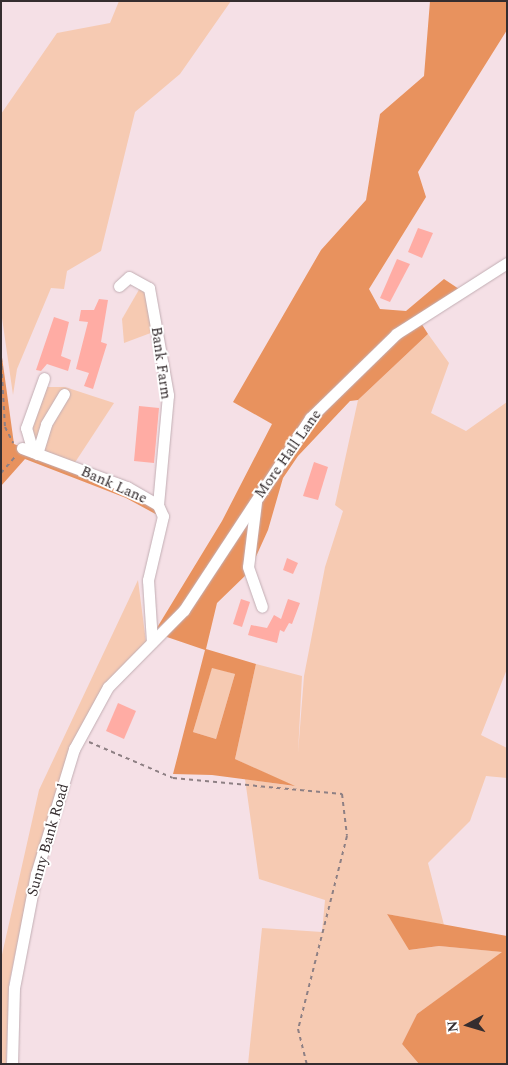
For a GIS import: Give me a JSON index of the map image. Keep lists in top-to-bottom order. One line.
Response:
{"streets":{"street":["Bank Farm","More Hall Lane","Bank Lane","Sunny Bank Road"]},"crossings":[["Bank Farm","Bank Lane"],["More Hall Lane","Bank Lane"],["More Hall Lane","Sunny Bank Road"],["Bank Lane","Sunny Bank Road"]],"north":"left"}
